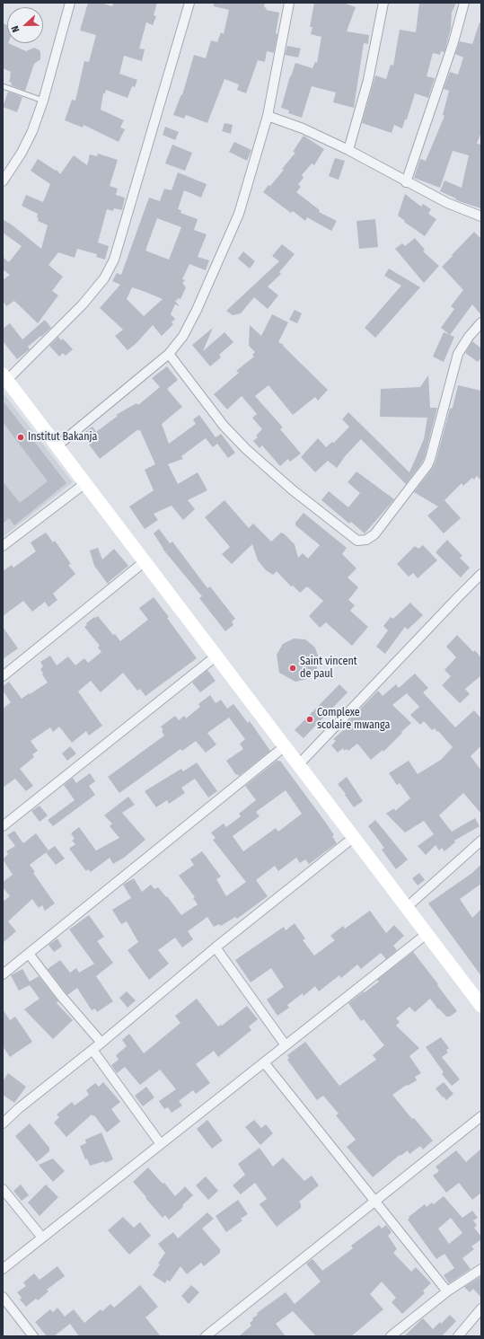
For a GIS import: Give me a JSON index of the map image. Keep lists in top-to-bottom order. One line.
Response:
{"places":["Institut Bakanja","Saint vincent de paul","Complexe scolaire mwanga"],"north":"left"}
